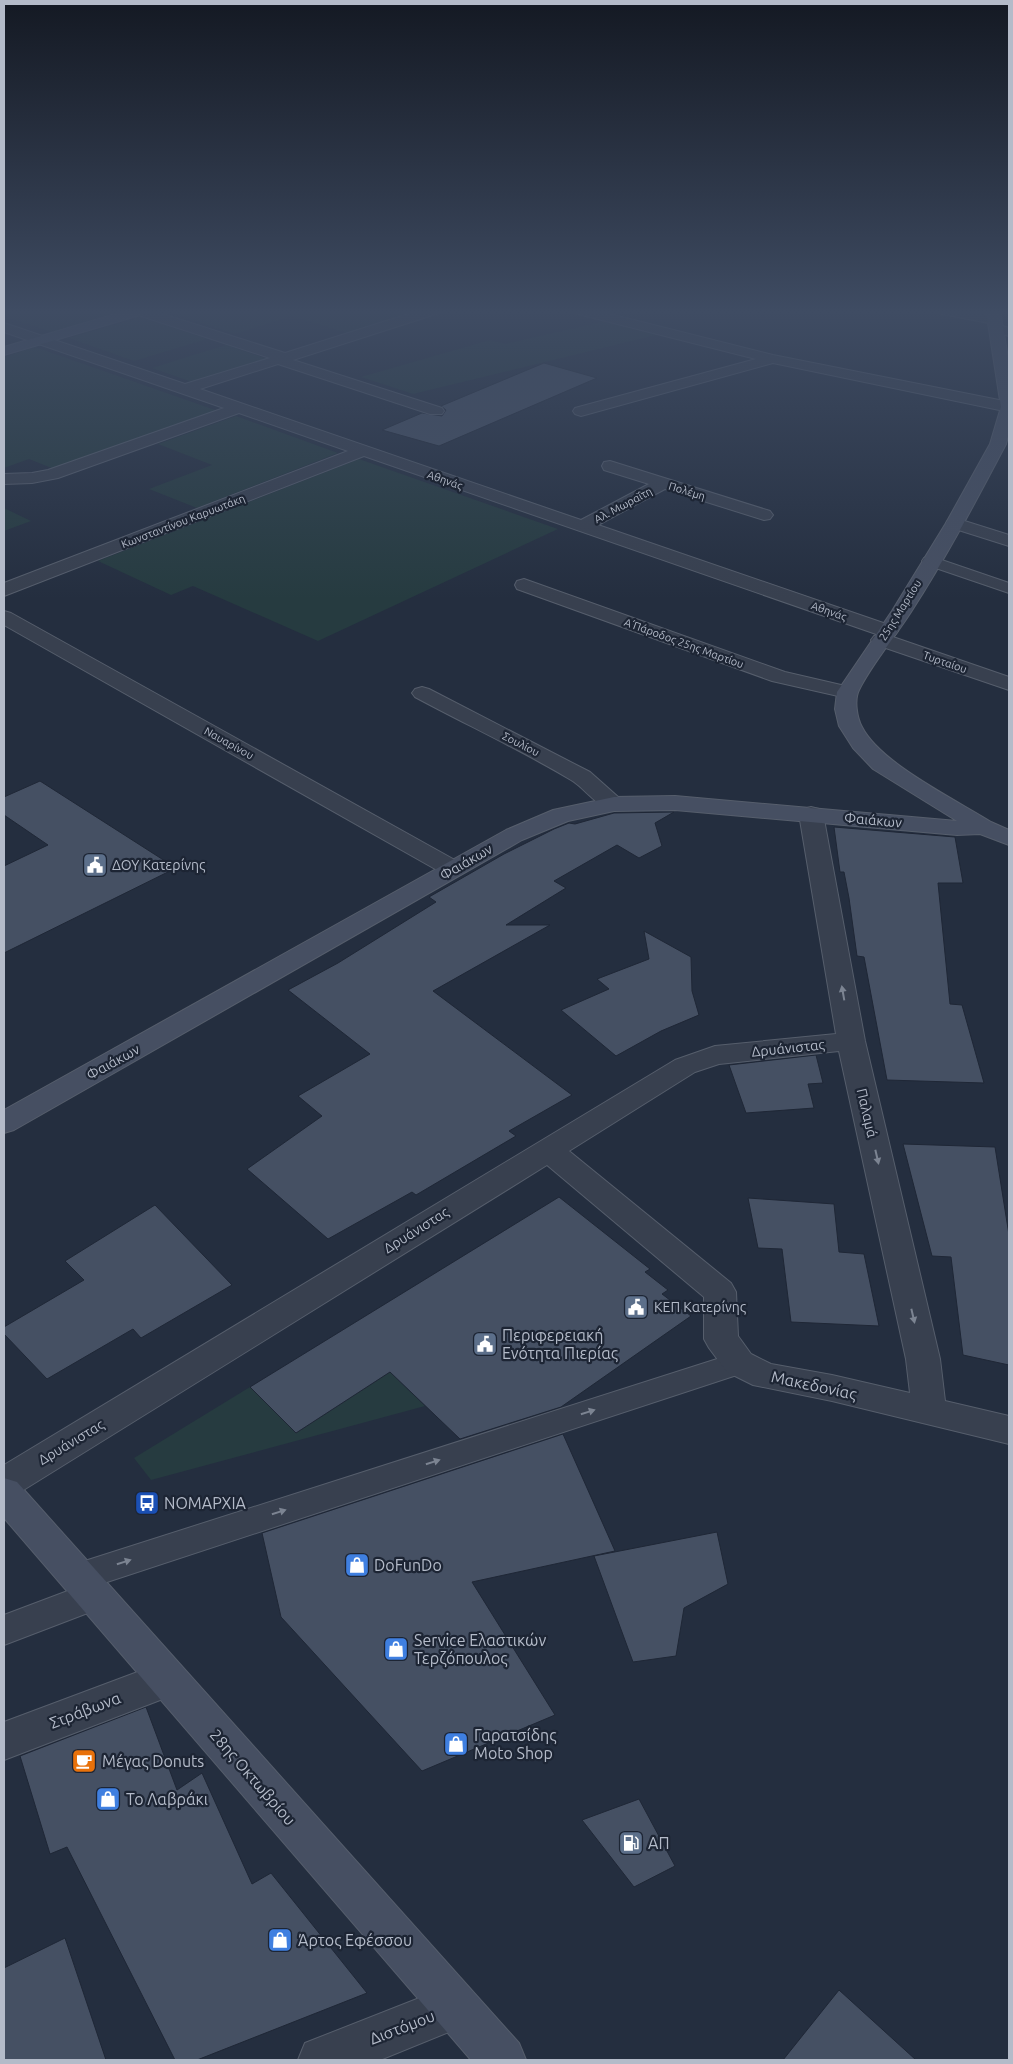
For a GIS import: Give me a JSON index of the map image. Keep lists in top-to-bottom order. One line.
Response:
{"streets":{"street":["Αθηνάς","Πολέμη","Αλ. Μωραΐτη","Κωνσταντίνου Καρυωτάκη","25ης Μαρτίου","Α΄ Πάροδος 25ης Μαρτίου","Τυρταίου","Ναυαρίνου","Σουλίου","Φαιάκων","Δρυάνιστας","Παλαμά","Μακεδονίας","Στράβωνα","28ης Οκτωβρίου","Διστόμου"]},"crossings":[["Αθηνάς","Αλ. Μωραΐτη"],["Αθηνάς","Κωνσταντίνου Καρυωτάκη"],["Αθηνάς","25ης Μαρτίου"],["Αθηνάς","Τυρταίου"],["Πολέμη","Αλ. Μωραΐτη"],["25ης Μαρτίου","Α΄ Πάροδος 25ης Μαρτίου"],["25ης Μαρτίου","Τυρταίου"],["Ναυαρίνου","Φαιάκων"],["Σουλίου","Φαιάκων"],["Φαιάκων","Παλαμά"],["Δρυάνιστας","Παλαμά"],["Δρυάνιστας","Μακεδονίας"],["Παλαμά","Μακεδονίας"],["Στράβωνα","28ης Οκτωβρίου"],["28ης Οκτωβρίου","Διστόμου"]],"places":{"public building":["ΔΟΥ Κατερίνης","ΚΕΠ Κατερίνης","Περιφερειακή Ενότητα Πιερίας"],"bus stop":["ΝΟΜΑΡΧΙΑ"],"shop":["DoFunDo","Service Ελαστικών Τερζόπουλος","Γαρατσίδης Moto Shop","Το Λαβράκι","Άρτος Εφέσσου"],"cafe":["Μέγας Donuts"],"fuel station":["ΑΠ"]}}
